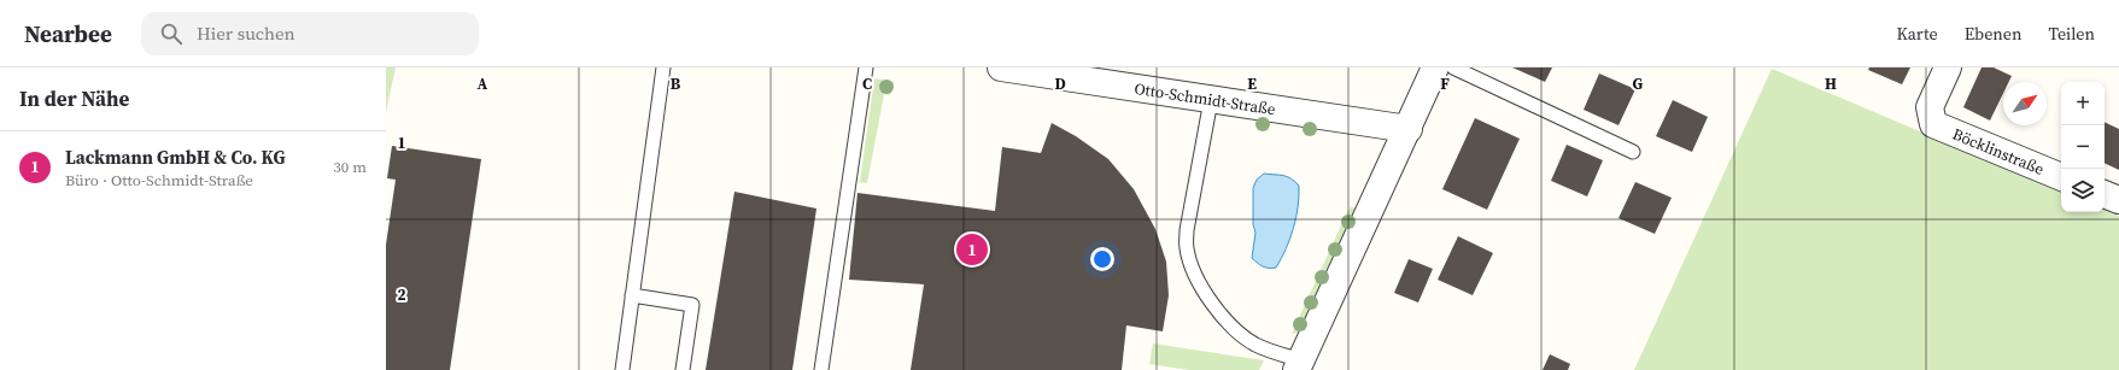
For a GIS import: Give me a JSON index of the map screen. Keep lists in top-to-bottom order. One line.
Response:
{"streets":{"street":["Otto-Schmidt-Straße","Böcklinstraße"]},"north":"top right","page":{"header":"Nearbee","search":"Hier suchen","nav":["Karte","Ebenen","Teilen"],"heading":"In der Nähe","map_buttons":["+","−"],"list":[{"mark":"1","name":"Lackmann GmbH & Co. KG","note":"Büro · Otto-Schmidt-Straße","value":"30 m"}],"pins":"1"},"grid":{"columns":["A","B","C","D","E","F","G","H"],"rows":["1","2"]}}
